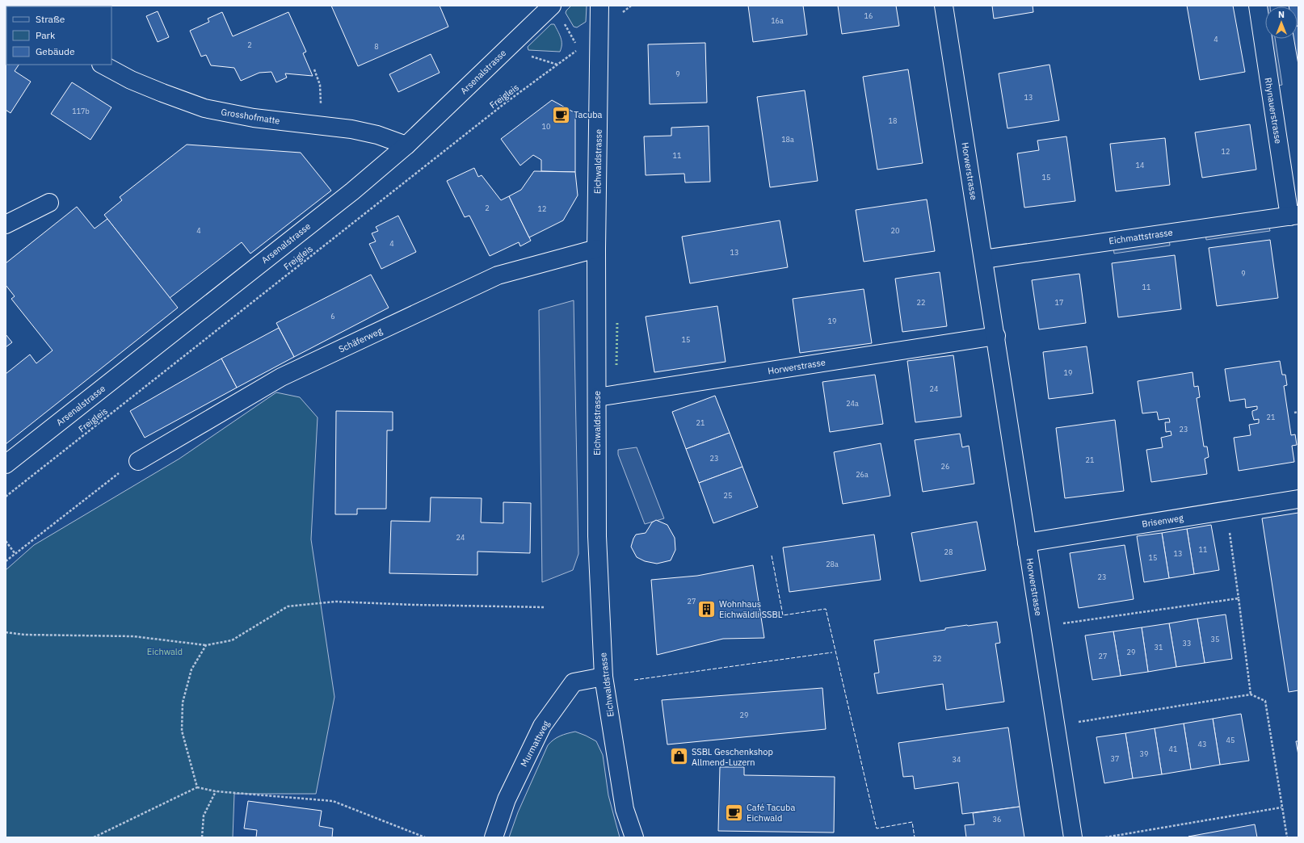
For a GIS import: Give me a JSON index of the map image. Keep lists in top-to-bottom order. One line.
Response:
{"streets":{"street":["Arsenalstrasse","Rhynauerstrasse","Grosshofmatte","Eichwaldstrasse","Horwerstrasse","Eichmattstrasse","Schäferweg","Brisenweg","Murmattweg"],"path":["Freigleis"]},"crossings":[["Arsenalstrasse","Grosshofmatte"],["Freigleis","Eichwaldstrasse"],["Rhynauerstrasse","Eichmattstrasse"],["Eichwaldstrasse","Horwerstrasse"],["Eichwaldstrasse","Schäferweg"],["Eichwaldstrasse","Murmattweg"],["Horwerstrasse","Eichmattstrasse"],["Horwerstrasse","Brisenweg"]],"parks":["Eichwald"],"places":{"cafe":["Tacuba","Café Tacuba Eichwald"],"building":["Wohnhaus Eichwäldli SSBL"],"shop":["SSBL Geschenkshop Allmend-Luzern"]},"house_numbers":["16","16a","4","2","8","9","13","117b","18","10","18a","12","11","14","15","2","12","4","20","4","13","9","11","22","17","6","19","15","19","24","24a","21","21","23","23","21","26","26a","25","24","11","28","13","15","28a","23","27","35","33","31","29","27","32","29","45","43","41","39","37","34","36"],"legend":["Straße","Park","Gebäude"],"north":"top"}
